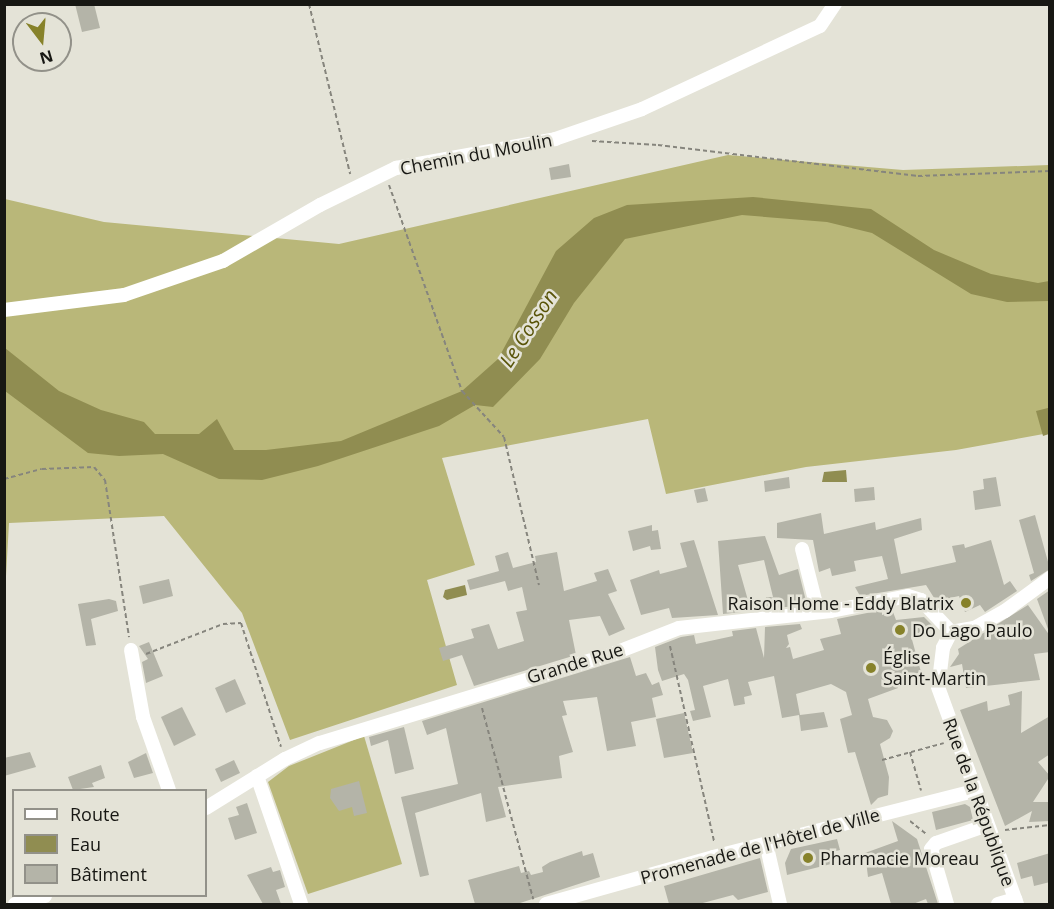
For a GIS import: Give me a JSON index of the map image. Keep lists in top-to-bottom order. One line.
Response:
{"streets":{"street":["Chemin du Moulin","Grande Rue","Rue de la République","Promenade de l'Hôtel de Ville"]},"crossings":[["Grande Rue","Rue de la République"],["Rue de la République","Promenade de l'Hôtel de Ville"]],"water":["Le Cosson"],"places":["Raison Home - Eddy Blatrix","Do Lago Paulo","Église Saint-Martin","Pharmacie Moreau"],"legend":["Route","Eau","Bâtiment"],"north":"bottom"}
